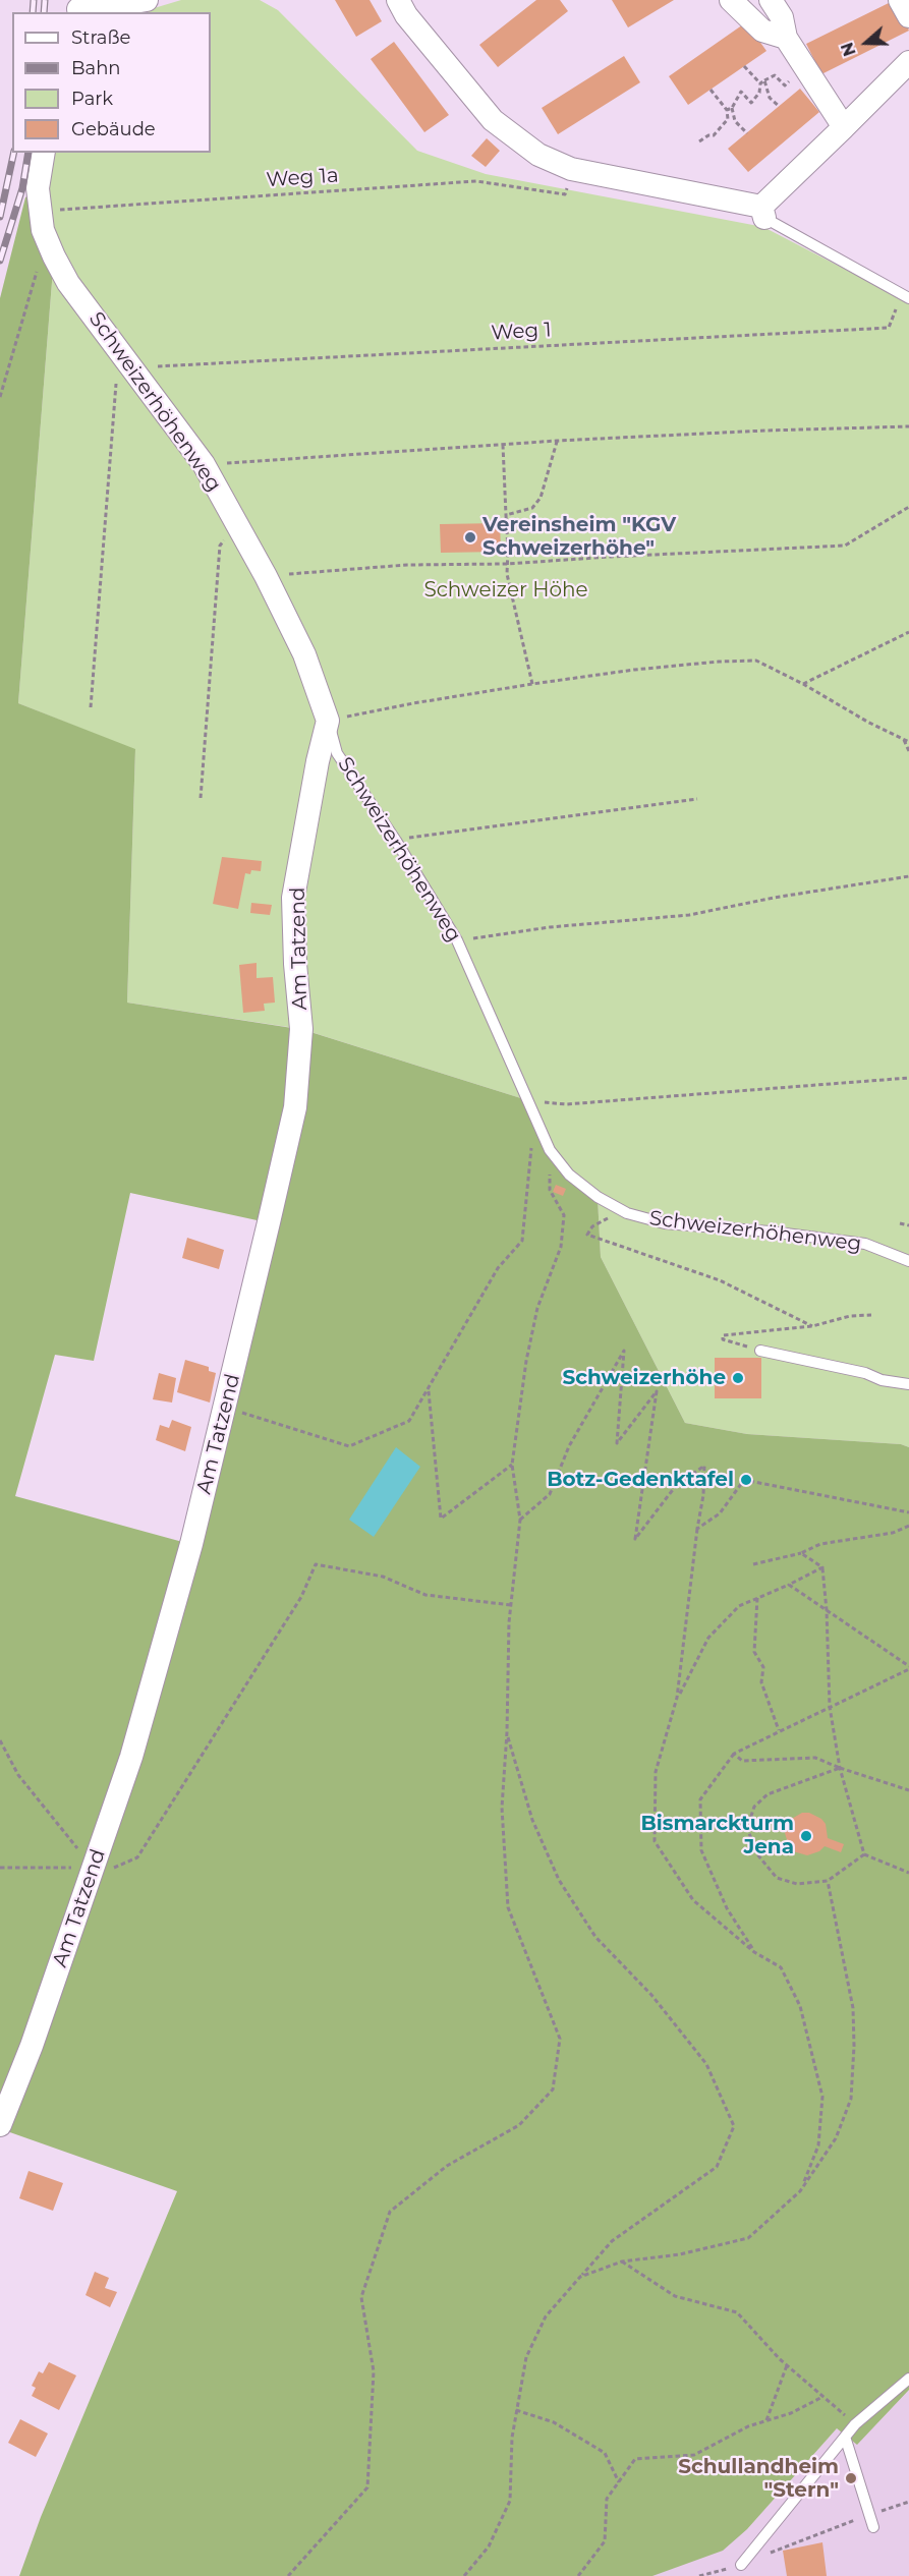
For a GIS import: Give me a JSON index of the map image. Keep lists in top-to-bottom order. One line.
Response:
{"streets":{"street":["Schweizerhöhenweg","Am Tatzend"],"path":["Weg 1a","Weg 1"]},"crossings":[["Weg 1a","Schweizerhöhenweg"],["Weg 1","Schweizerhöhenweg"],["Schweizerhöhenweg","Am Tatzend"]],"parks":["Schweizer Höhe"],"places":["Vereinsheim \"KGV Schweizerhöhe\"","Schweizerhöhe","Botz-Gedenktafel","Bismarckturm Jena","Schullandheim \"Stern\""],"legend":["Straße","Bahn","Park","Gebäude"],"north":"left"}
